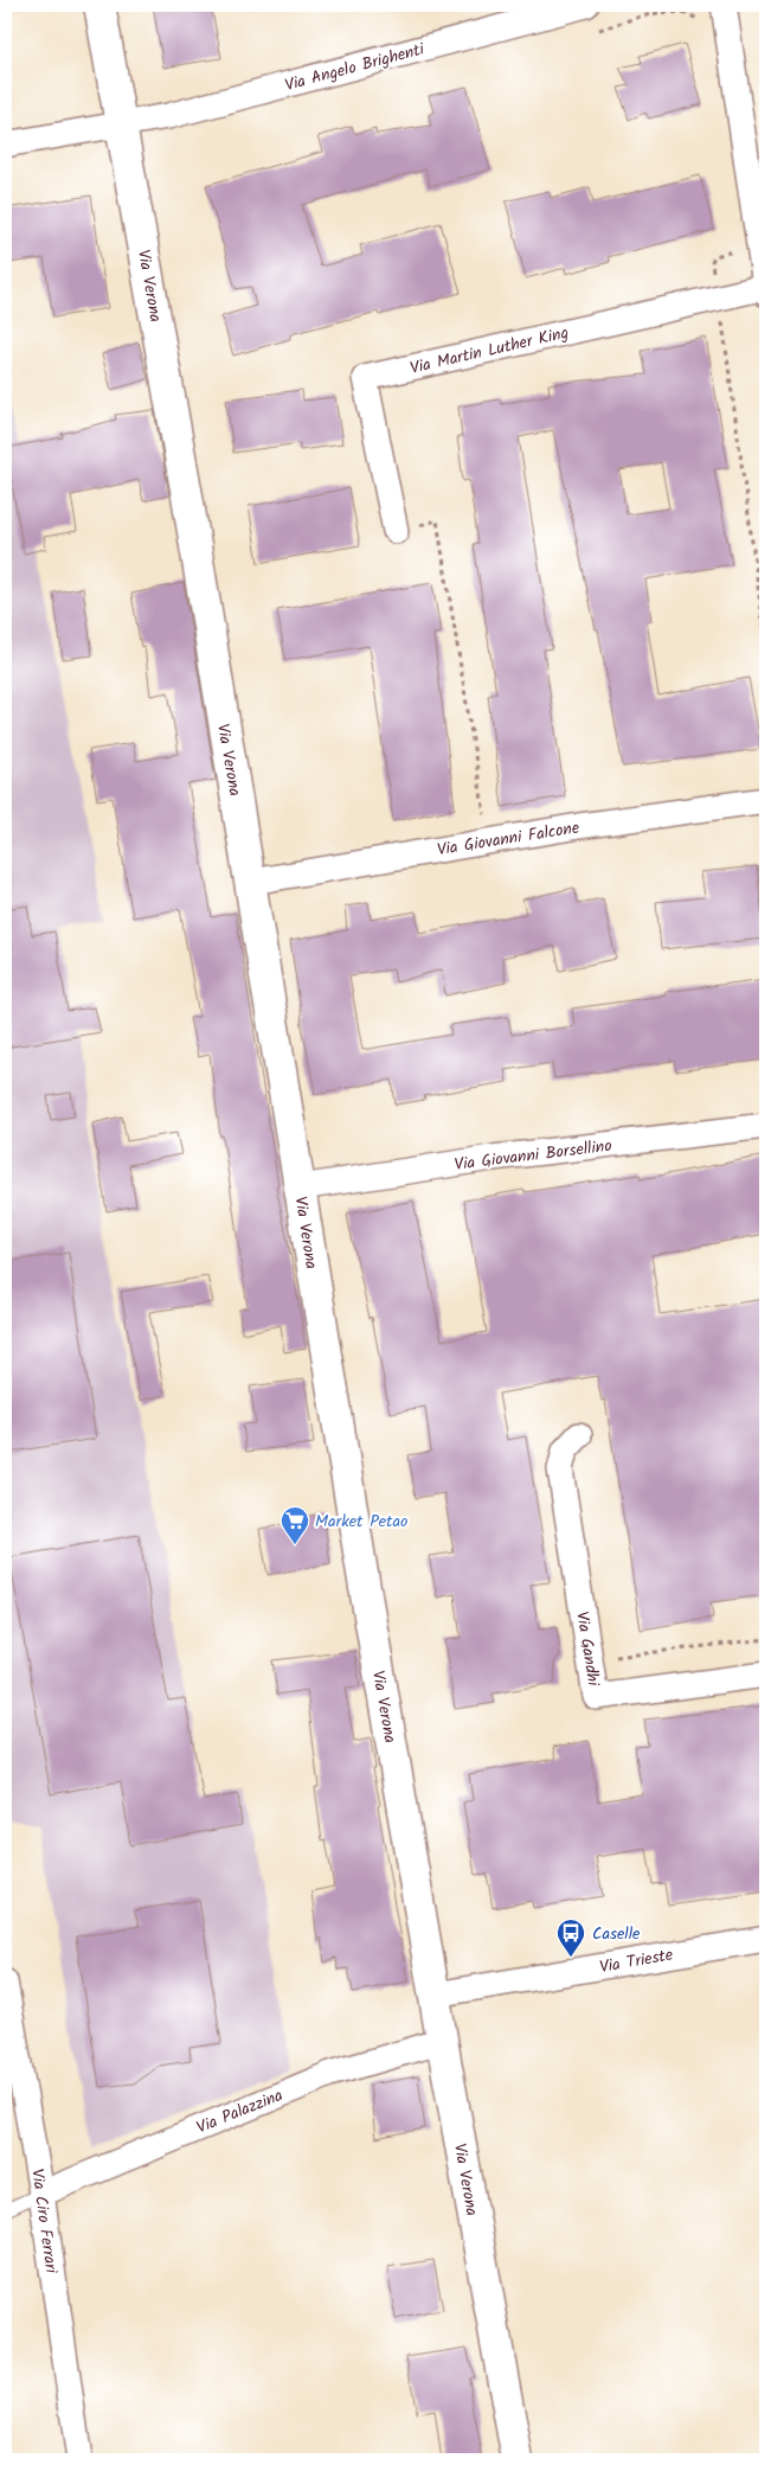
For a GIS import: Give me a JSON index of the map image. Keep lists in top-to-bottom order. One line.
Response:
{"streets":{"street":["Via Angelo Brighenti","Via Verona","Via Martin Luther King","Via Giovanni Falcone","Via Giovanni Borsellino","Via Gandhi","Via Trieste","Via Palazzina","Via Ciro Ferrari"]},"crossings":[["Via Angelo Brighenti","Via Verona"],["Via Verona","Via Giovanni Falcone"],["Via Verona","Via Giovanni Borsellino"],["Via Verona","Via Trieste"],["Via Verona","Via Palazzina"],["Via Palazzina","Via Ciro Ferrari"]],"places":{"supermarket":["Market Petao"],"bus stop":["Caselle"]}}
